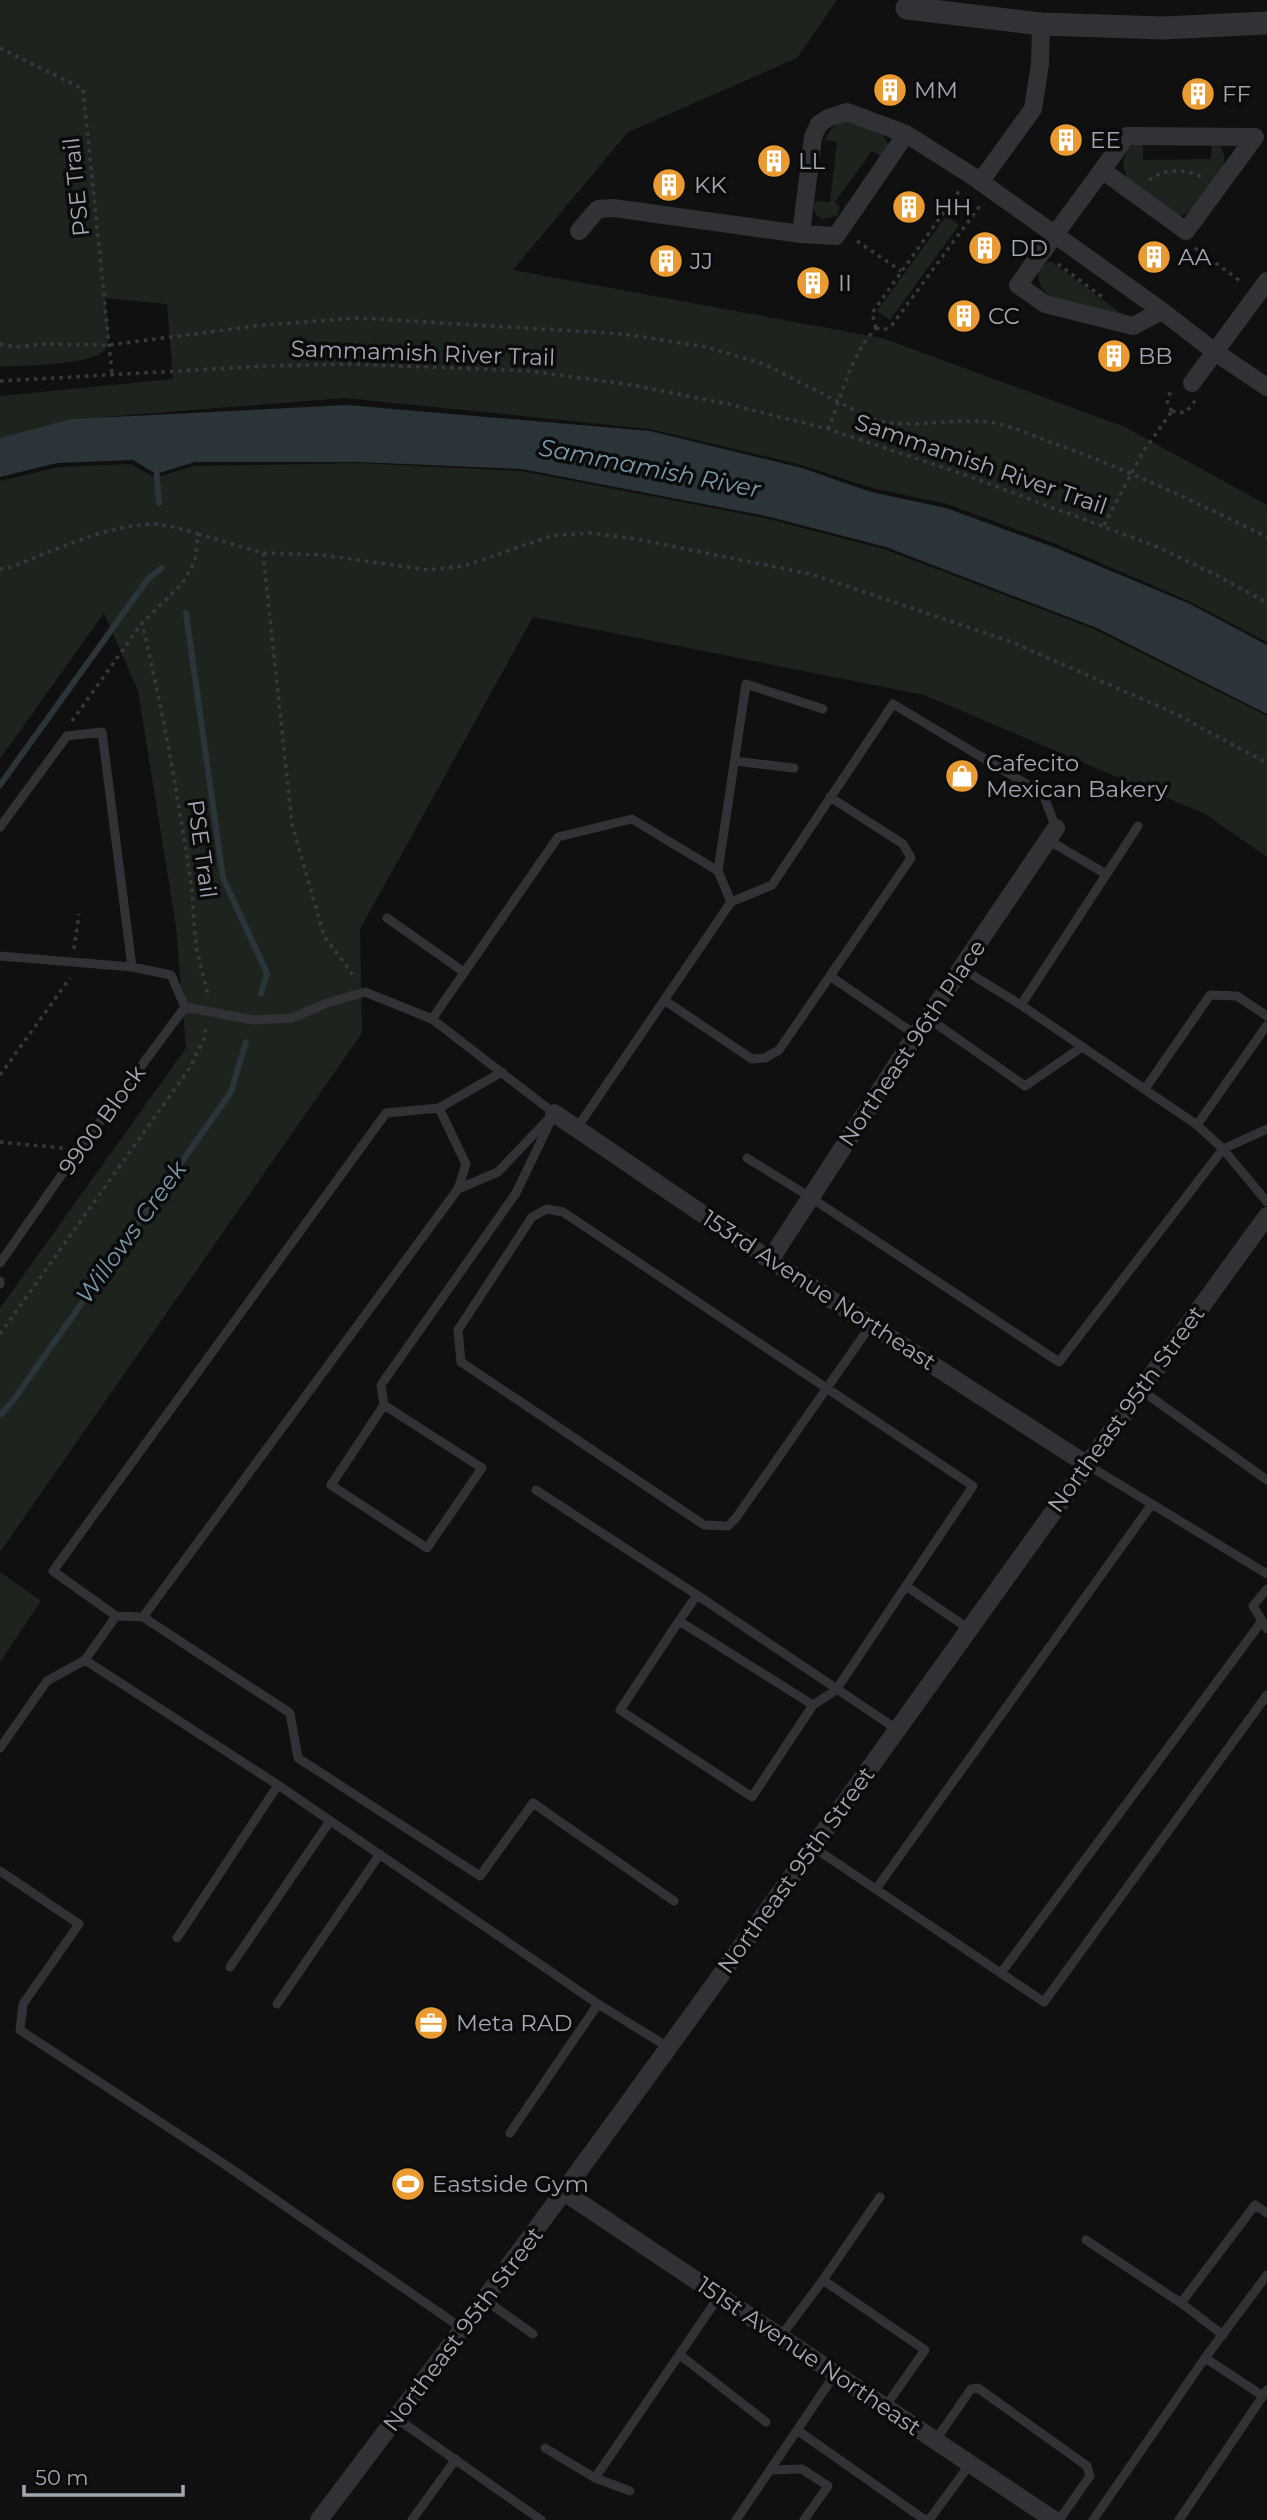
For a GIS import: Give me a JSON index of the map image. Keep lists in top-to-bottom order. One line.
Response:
{"streets":{"street":["Northeast 96th Place","153rd Avenue Northeast","Northeast 95th Street","151st Avenue Northeast"],"lane":["9900 Block"],"path":["PSE Trail","Sammamish River Trail"]},"crossings":[["PSE Trail","Sammamish River Trail"],["Northeast 96th Place","153rd Avenue Northeast"],["153rd Avenue Northeast","Northeast 95th Street"],["Northeast 95th Street","151st Avenue Northeast"]],"water":["Sammamish River","Willows Creek"],"places":{"building":["MM","FF","EE","LL","KK","HH","DD","AA","JJ","II","CC","BB"],"shop":["Cafecito Mexican Bakery"],"office":["Meta RAD"],"sports":["Eastside Gym"]},"scale_bar":"50 m"}
